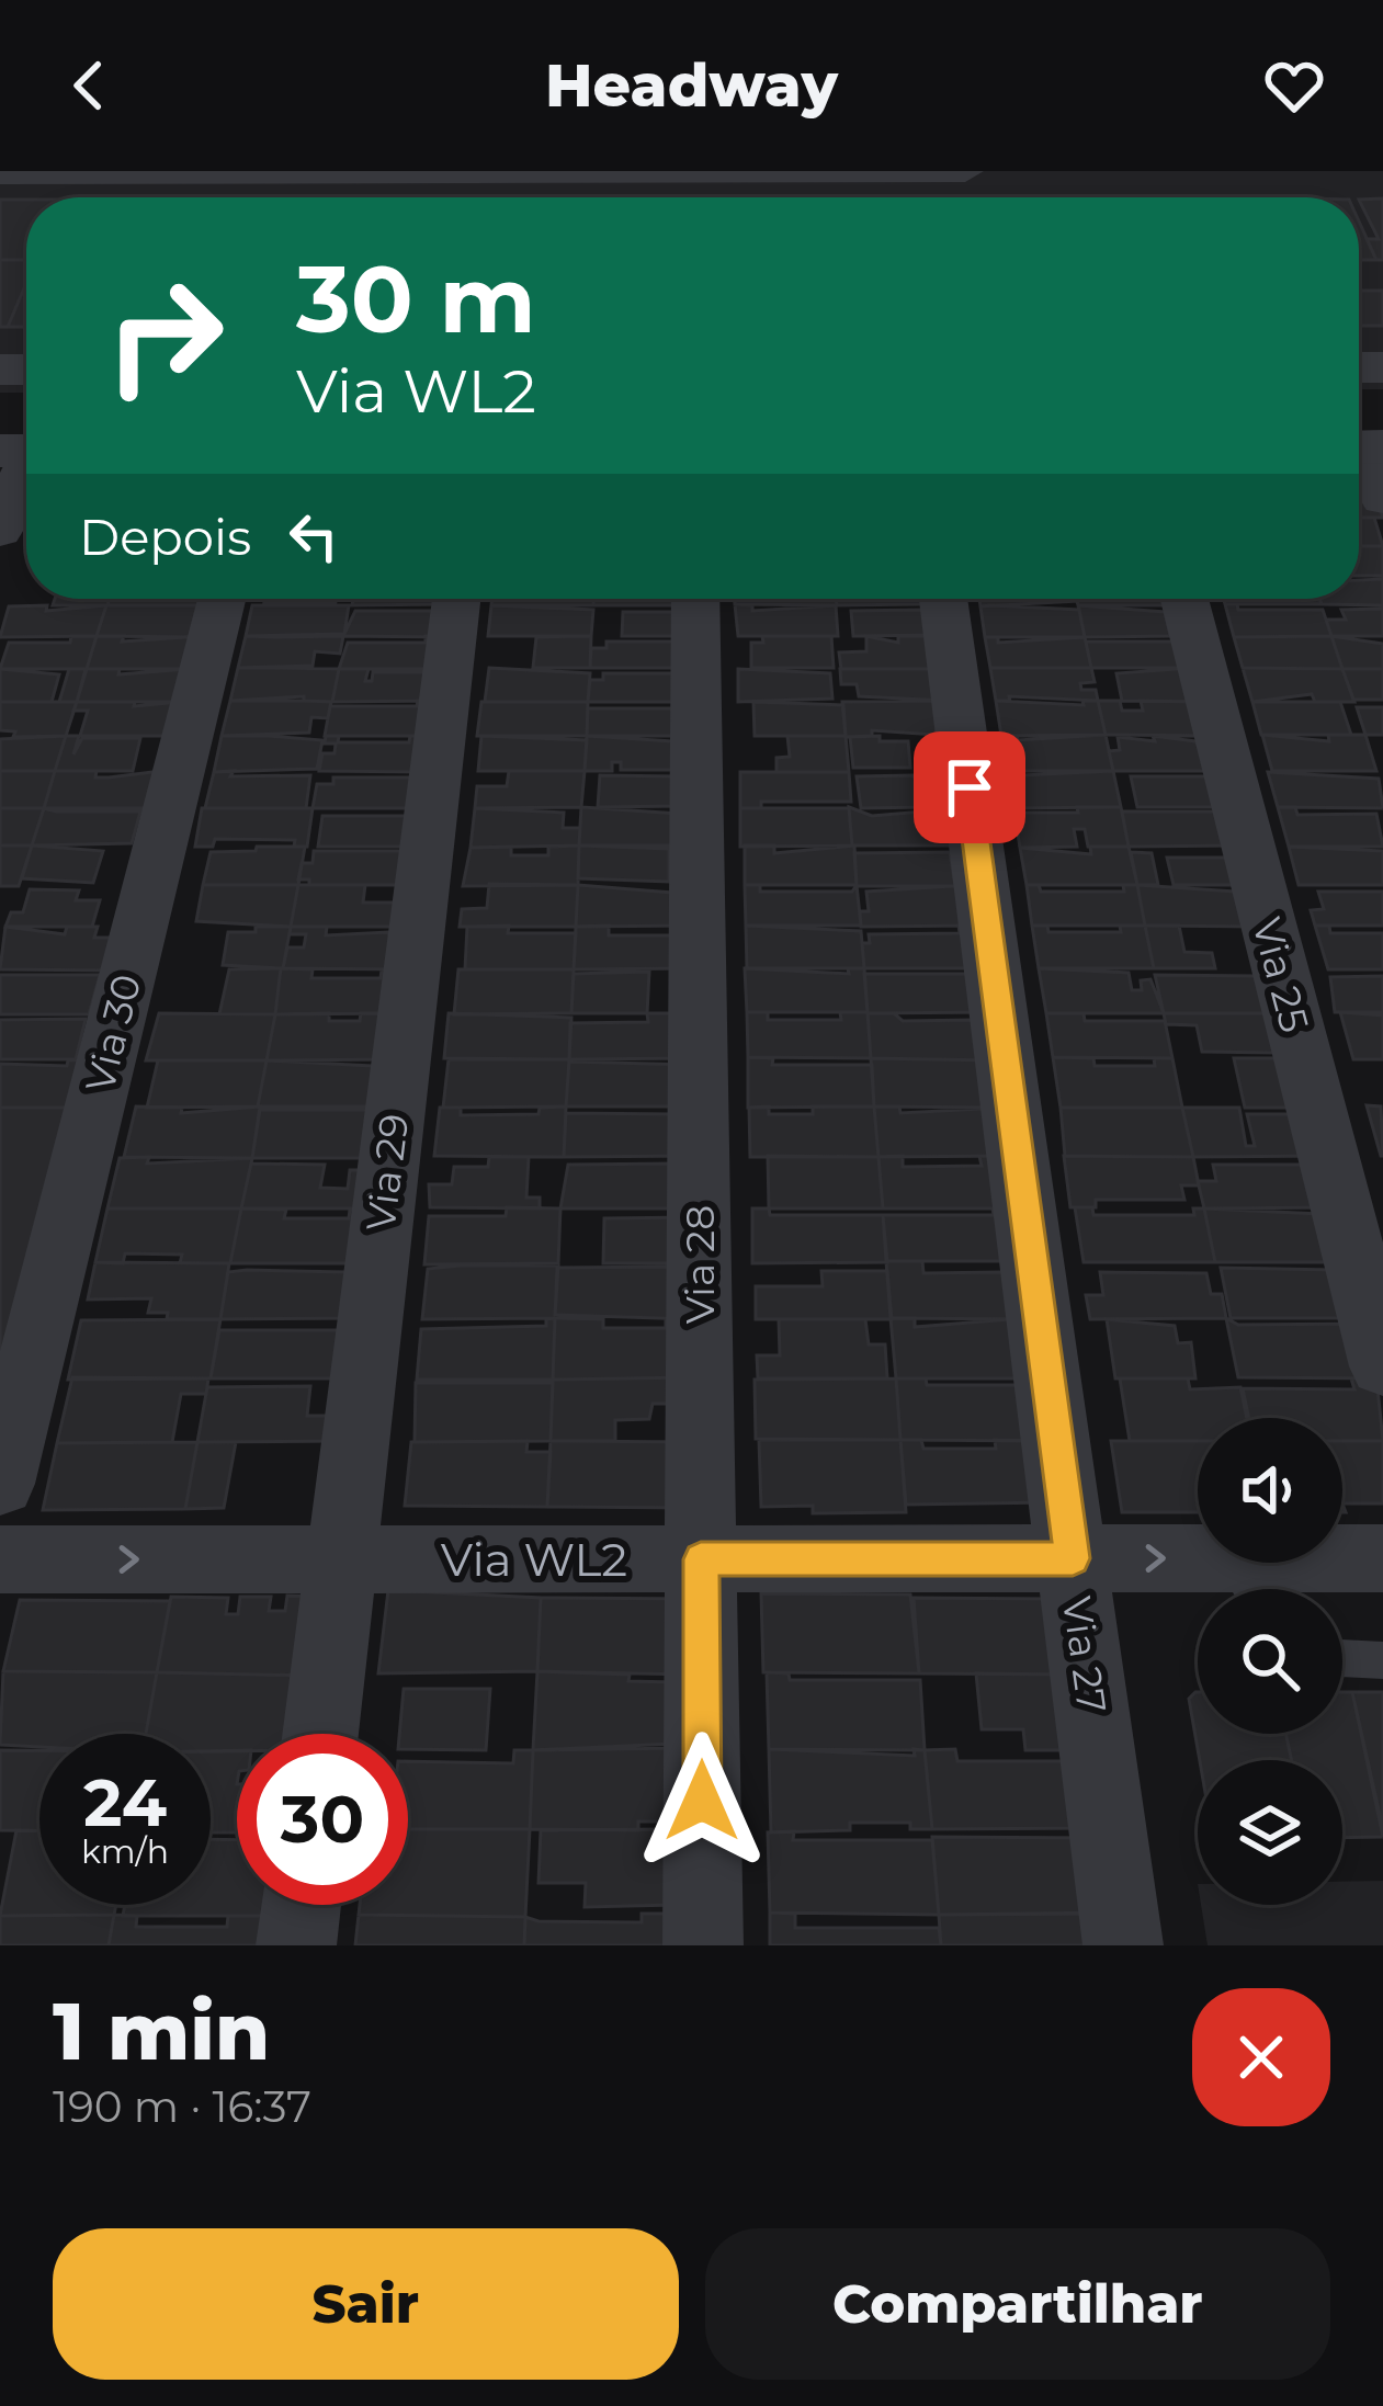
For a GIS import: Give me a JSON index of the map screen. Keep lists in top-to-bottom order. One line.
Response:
{"streets":{"street":["Via 25","Via 30","Via 29","Via 28","Via WL2","Via 27"]},"crossings":[["Via 29","Via WL2"],["Via 28","Via WL2"],["Via WL2","Via 27"]],"one_way":["Via WL2"],"page":{"header":"Headway","turn":["30 m","Via WL2"],"then":"Depois","speed":"24 km/h","limit":"30","heading":["1 min","190 m · 16:37"],"buttons":["Sair","Compartilhar"]}}
